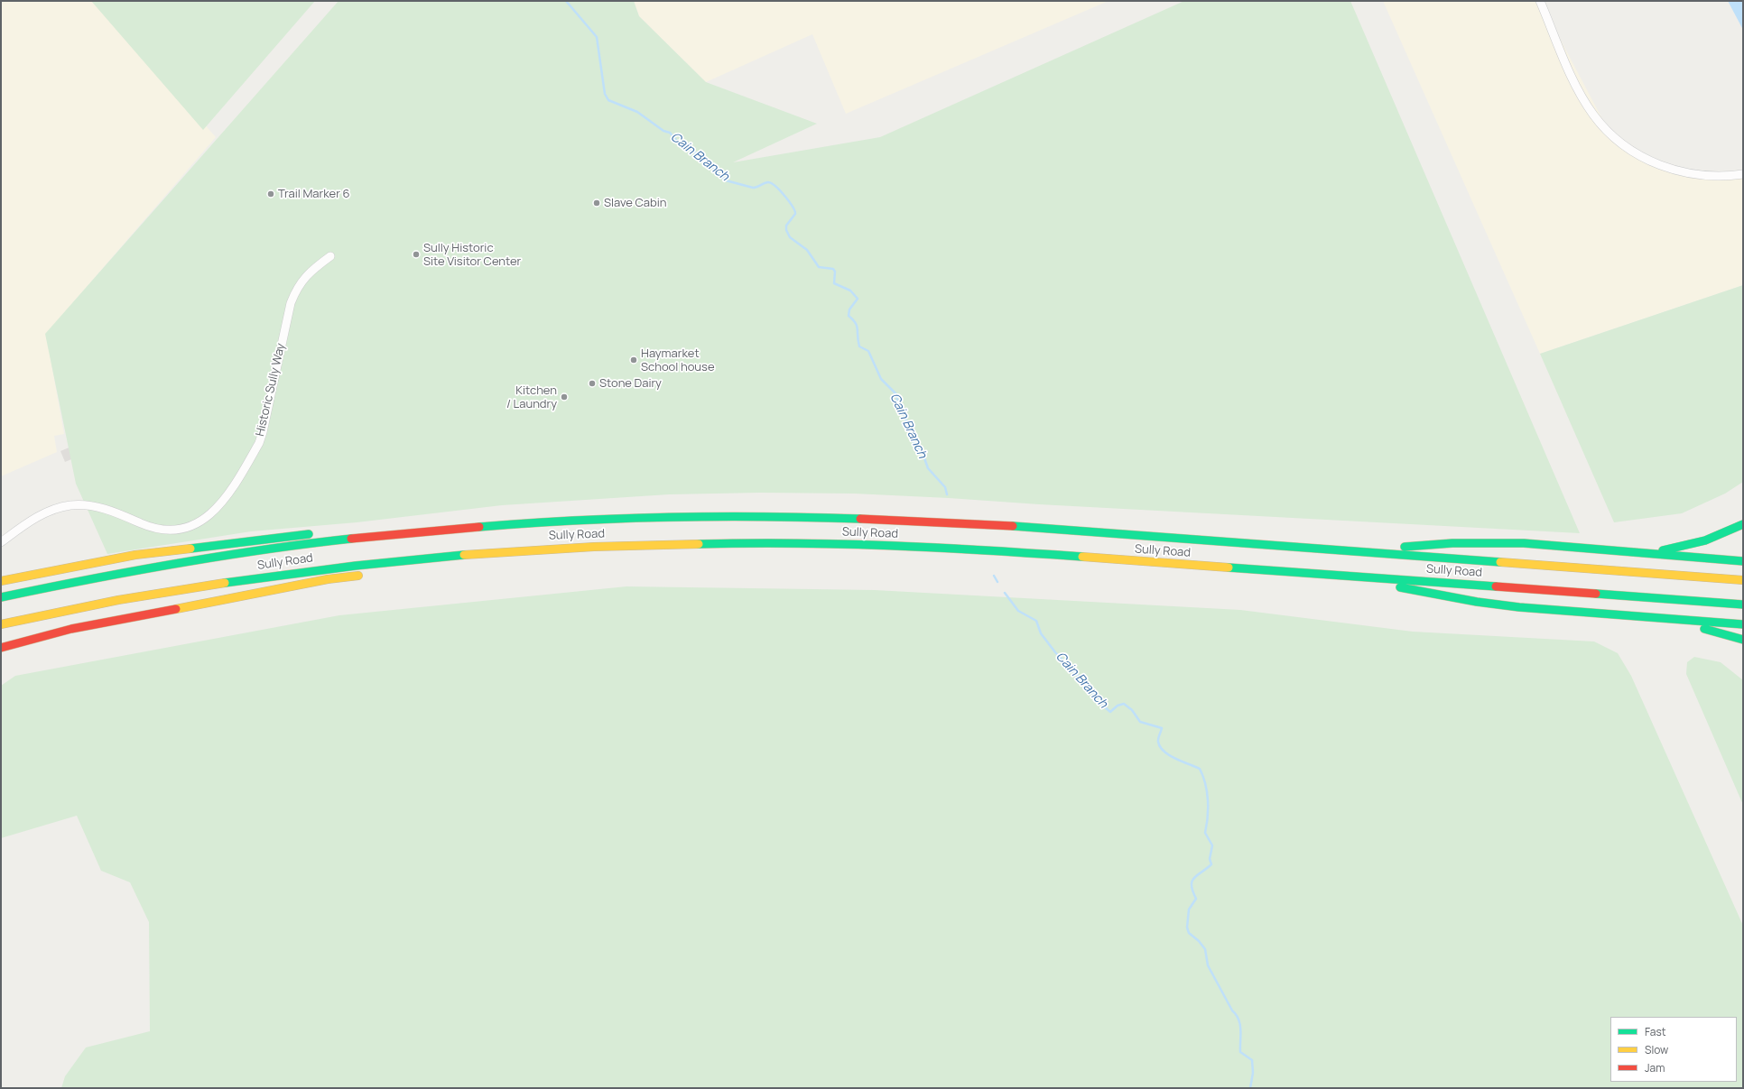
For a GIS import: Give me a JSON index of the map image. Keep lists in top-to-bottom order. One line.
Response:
{"streets":{"highway":["Sully Road"],"street":["Historic Sully Way"]},"water":["Cain Branch"],"places":["Trail Marker 6","Slave Cabin","Sully Historic Site Visitor Center","Haymarket School house","Stone Dairy","Kitchen / Laundry"],"legend":["Fast","Slow","Jam"]}
